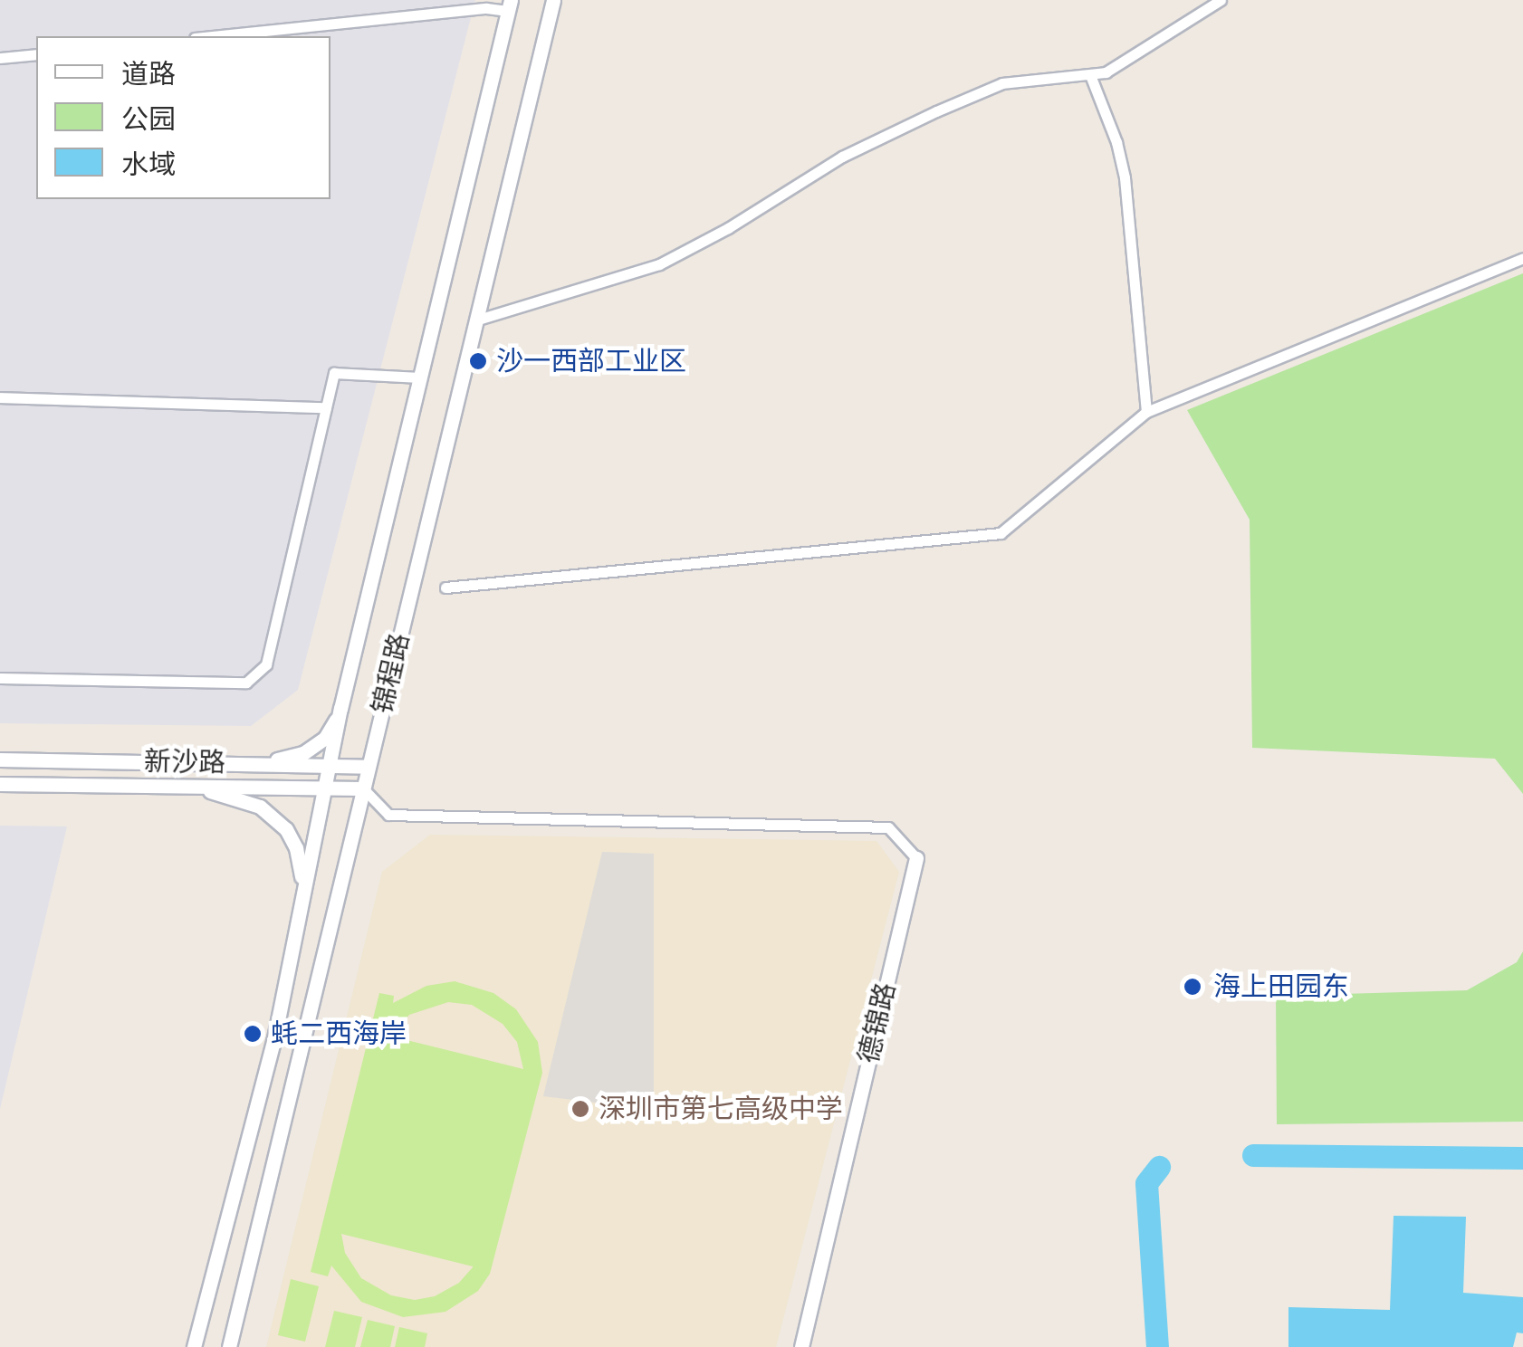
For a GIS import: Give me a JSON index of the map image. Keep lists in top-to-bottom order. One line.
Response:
{"streets":{"main road":["锦程路","新沙路","德锦路"]},"crossings":[["锦程路","新沙路"]],"places":["沙一西部工业区","海上田园东","蚝二西海岸","深圳市第七高级中学"],"legend":["道路","公园","水域"]}
